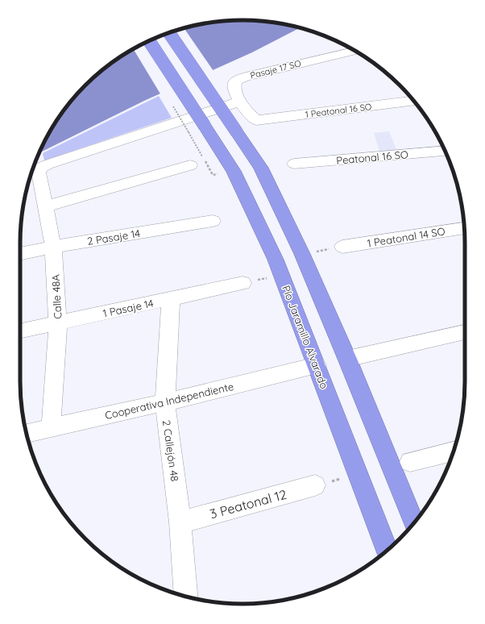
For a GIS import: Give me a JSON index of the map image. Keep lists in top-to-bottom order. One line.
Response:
{"streets":{"highway":["Pío Jaramillo Alvarado"],"street":["Pasaje 17 SO","1 Peatonal 16 SO","Peatonal 16 SO","2 Pasaje 14","1 Peatonal 14 SO","Calle 48A","1 Pasaje 14","Cooperativa Independiente","2 Callejón 48","3 Peatonal 12"]},"crossings":[["Pasaje 17 SO","1 Peatonal 16 SO"],["Pasaje 17 SO","Calle 48A"],["2 Pasaje 14","Calle 48A"],["Calle 48A","1 Pasaje 14"],["Calle 48A","Cooperativa Independiente"],["1 Pasaje 14","2 Callejón 48"],["Pío Jaramillo Alvarado","Cooperativa Independiente"],["Cooperativa Independiente","2 Callejón 48"],["2 Callejón 48","3 Peatonal 12"]]}
